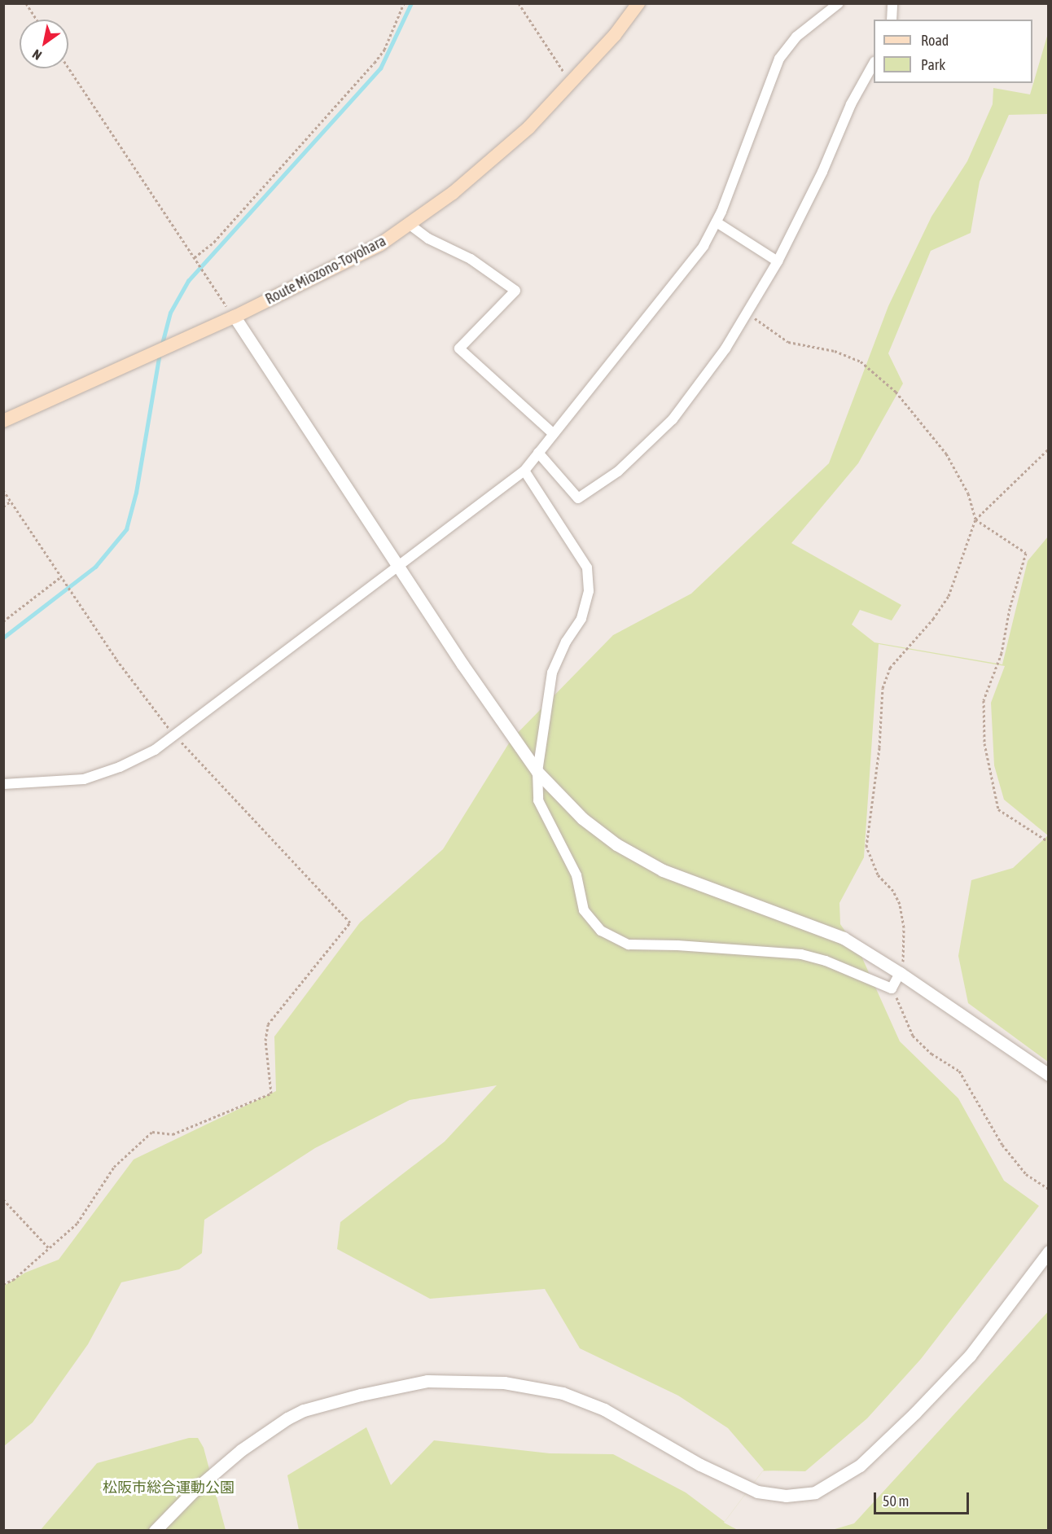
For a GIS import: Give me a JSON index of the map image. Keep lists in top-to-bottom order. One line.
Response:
{"streets":{"main road":["Route Miozono-Toyohara"]},"parks":["松阪市総合運動公園"],"legend":["Road","Park"],"scale_bar":"50 m","north":"bottom left"}
